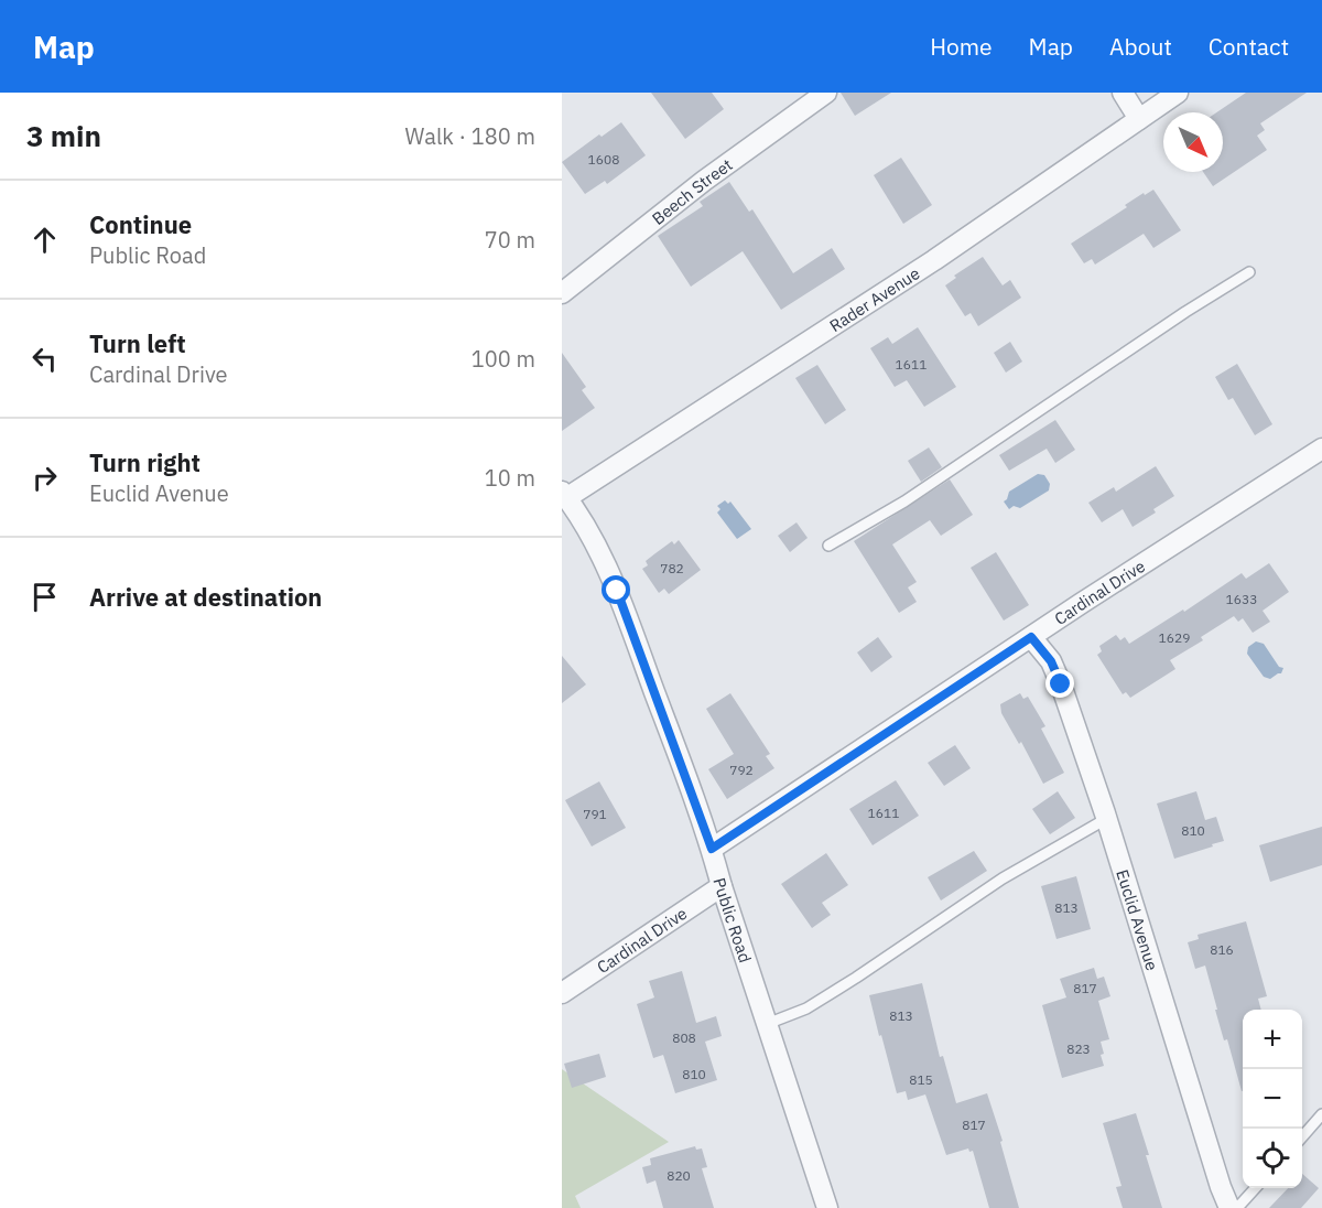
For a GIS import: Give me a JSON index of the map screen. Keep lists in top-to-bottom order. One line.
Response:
{"streets":{"street":["Beech Street","Rader Avenue","Cardinal Drive","Public Road","Euclid Avenue"]},"crossings":[["Rader Avenue","Public Road"],["Cardinal Drive","Public Road"],["Cardinal Drive","Euclid Avenue"]],"house_numbers":["1608","1611","782","1633","1629","792","1611","791","810","813","816","817","813","808","823","810","815","817","820"],"north":"bottom right","page":{"header":"Map","nav":["Home","Map","About","Contact"],"heading":["3 min","Walk · 180 m"],"list":[["Continue","Public Road","70 m"],["Turn left","Cardinal Drive","100 m"],["Turn right","Euclid Avenue","10 m"],"Arrive at destination"],"map_buttons":["+","−"]}}
